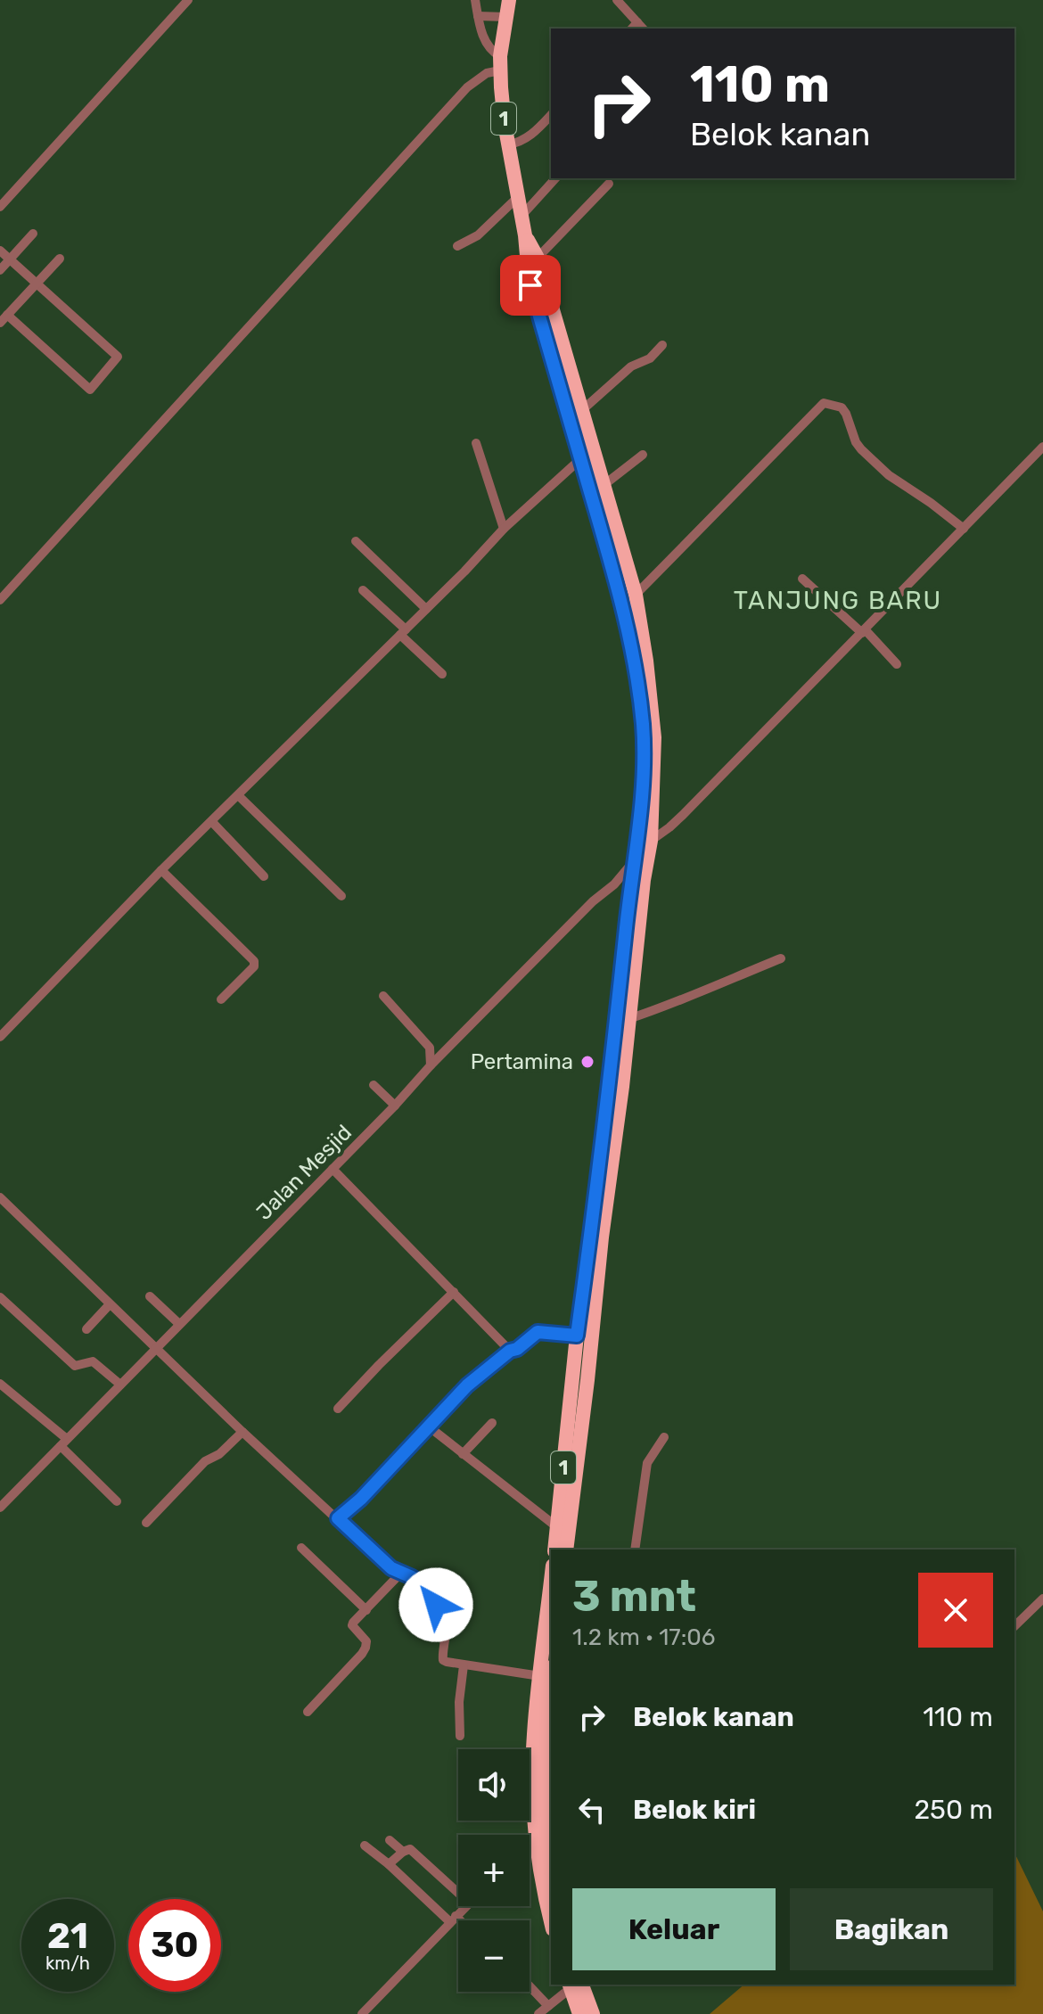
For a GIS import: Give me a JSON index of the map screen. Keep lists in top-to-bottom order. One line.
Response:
{"streets":{"highway":["1"],"street":["Jalan Mesjid"]},"crossings":[["1","Jalan Mesjid"]],"districts":["TANJUNG BARU"],"places":["Pertamina"],"page":{"turn":["110 m","Belok kanan"],"heading":["3 mnt","1.2 km · 17:06"],"list":[{"name":"Belok kanan","value":"110 m"},{"name":"Belok kiri","value":"250 m"}],"map_buttons":["+","−"],"buttons":["Keluar","Bagikan"],"speed":"21 km/h","limit":"30"}}
